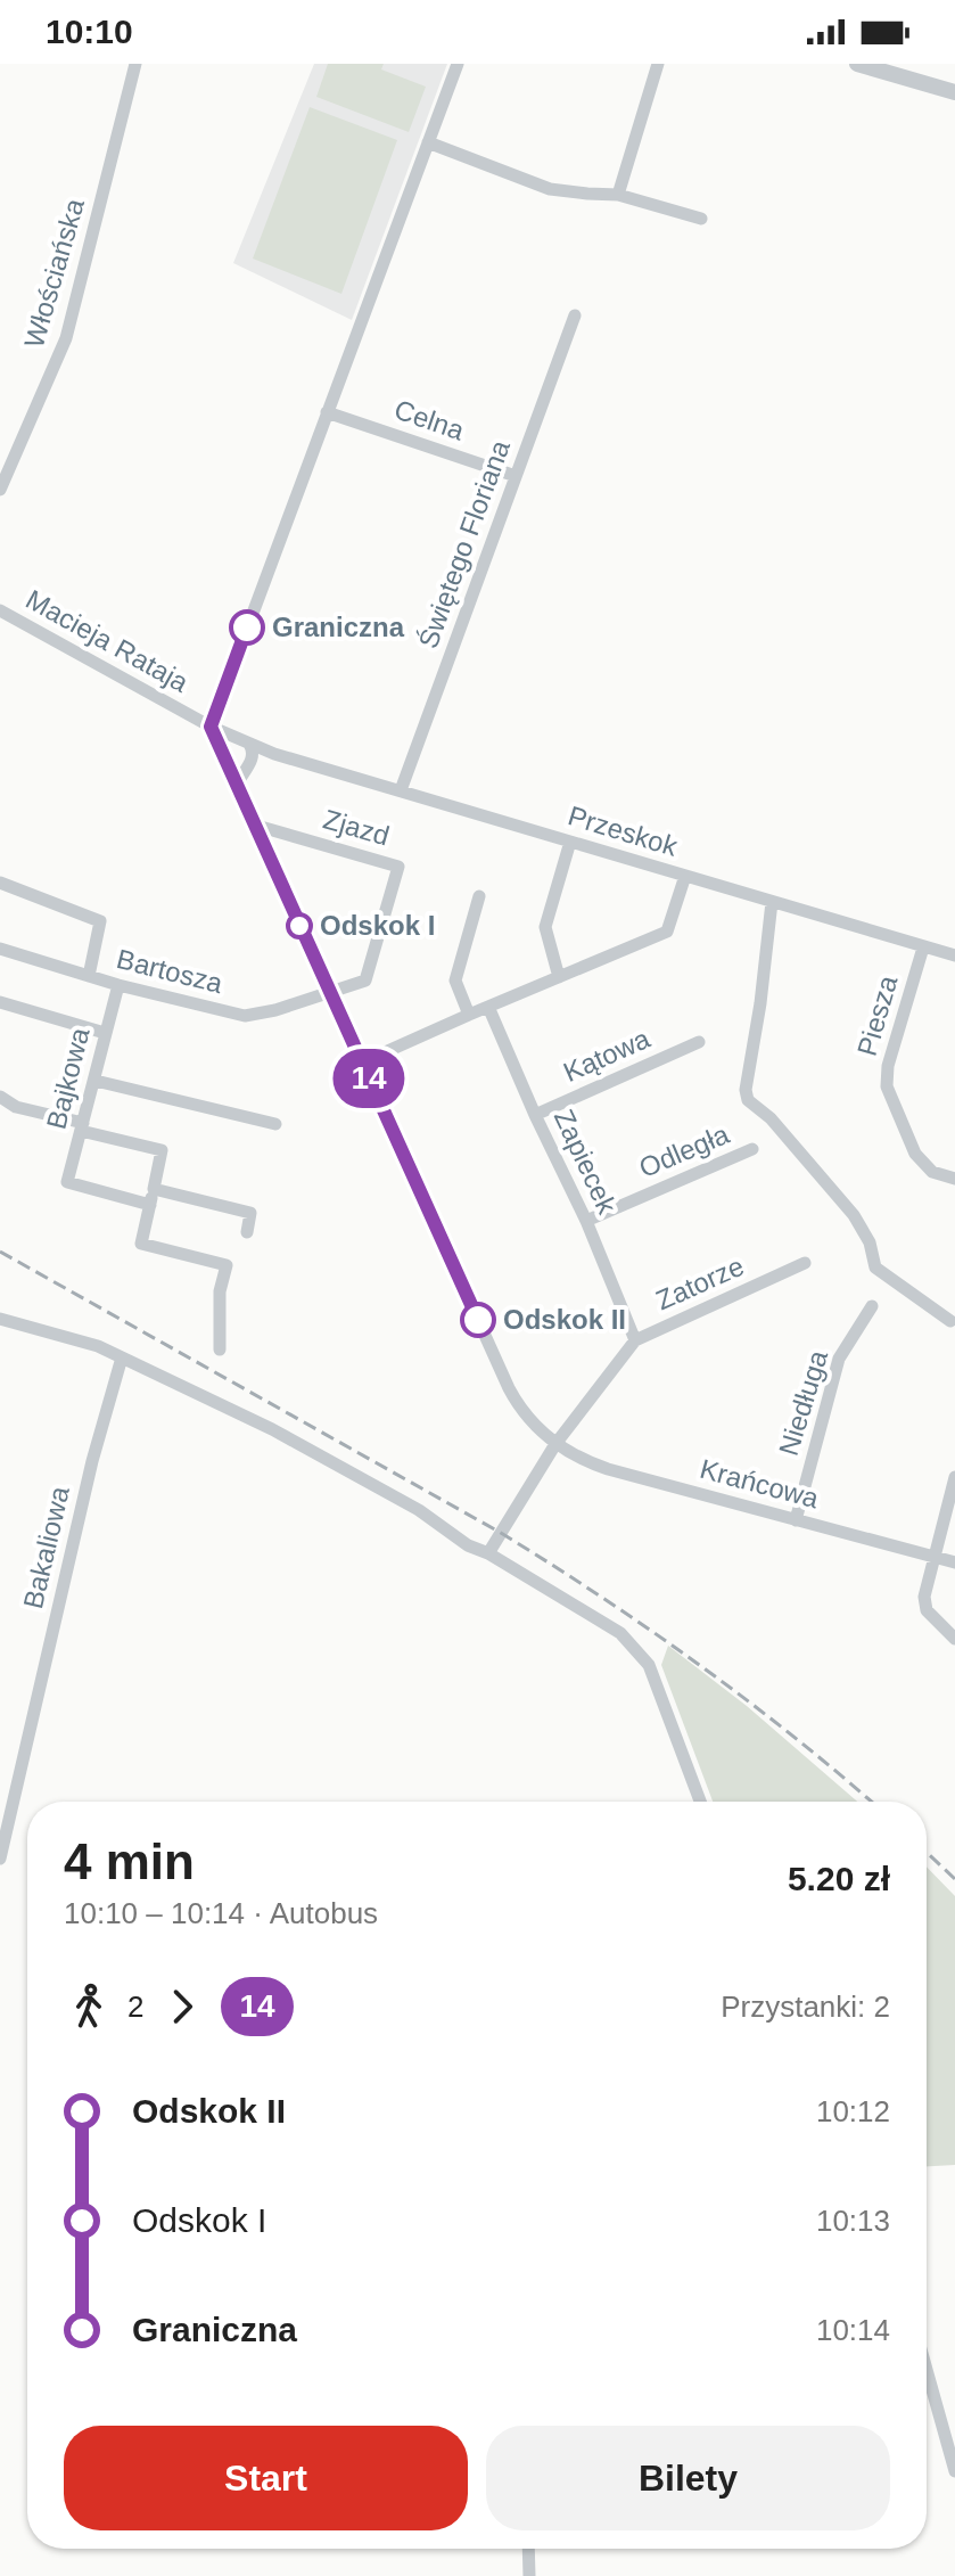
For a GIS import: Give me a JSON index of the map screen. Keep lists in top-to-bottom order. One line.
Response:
{"streets":{"street":["Włościańska","Celna","Świętego Floriana","Macieja Rataja","Zjazd","Przeskok","Bartosza","Piesza","Kątowa","Bajkowa","Odległa","Zapiecek","Zatorze","Niedługa","Krańcowa","Bakaliowa"]},"crossings":[["Celna","Świętego Floriana"],["Świętego Floriana","Przeskok"],["Macieja Rataja","Przeskok"],["Macieja Rataja","Krańcowa"],["Zjazd","Bartosza"],["Zjazd","Krańcowa"],["Przeskok","Piesza"],["Przeskok","Krańcowa"],["Bartosza","Bajkowa"],["Bartosza","Krańcowa"],["Kątowa","Zapiecek"],["Odległa","Zapiecek"],["Zapiecek","Zatorze"],["Zatorze","Krańcowa"],["Niedługa","Krańcowa"]],"places":["Graniczna","Odskok I","Odskok II"],"lines":["bus line 14"],"page":{"status":"10:10","on_map":"14","heading":["4 min","10:10 – 10:14 · Autobus","5.20 zł"],"legs":["2","14","Przystanki: 2"],"list":[{"name":"Odskok II","value":"10:12"},{"name":"Odskok I","value":"10:13"},{"name":"Graniczna","value":"10:14"}],"buttons":["Start","Bilety"]}}
